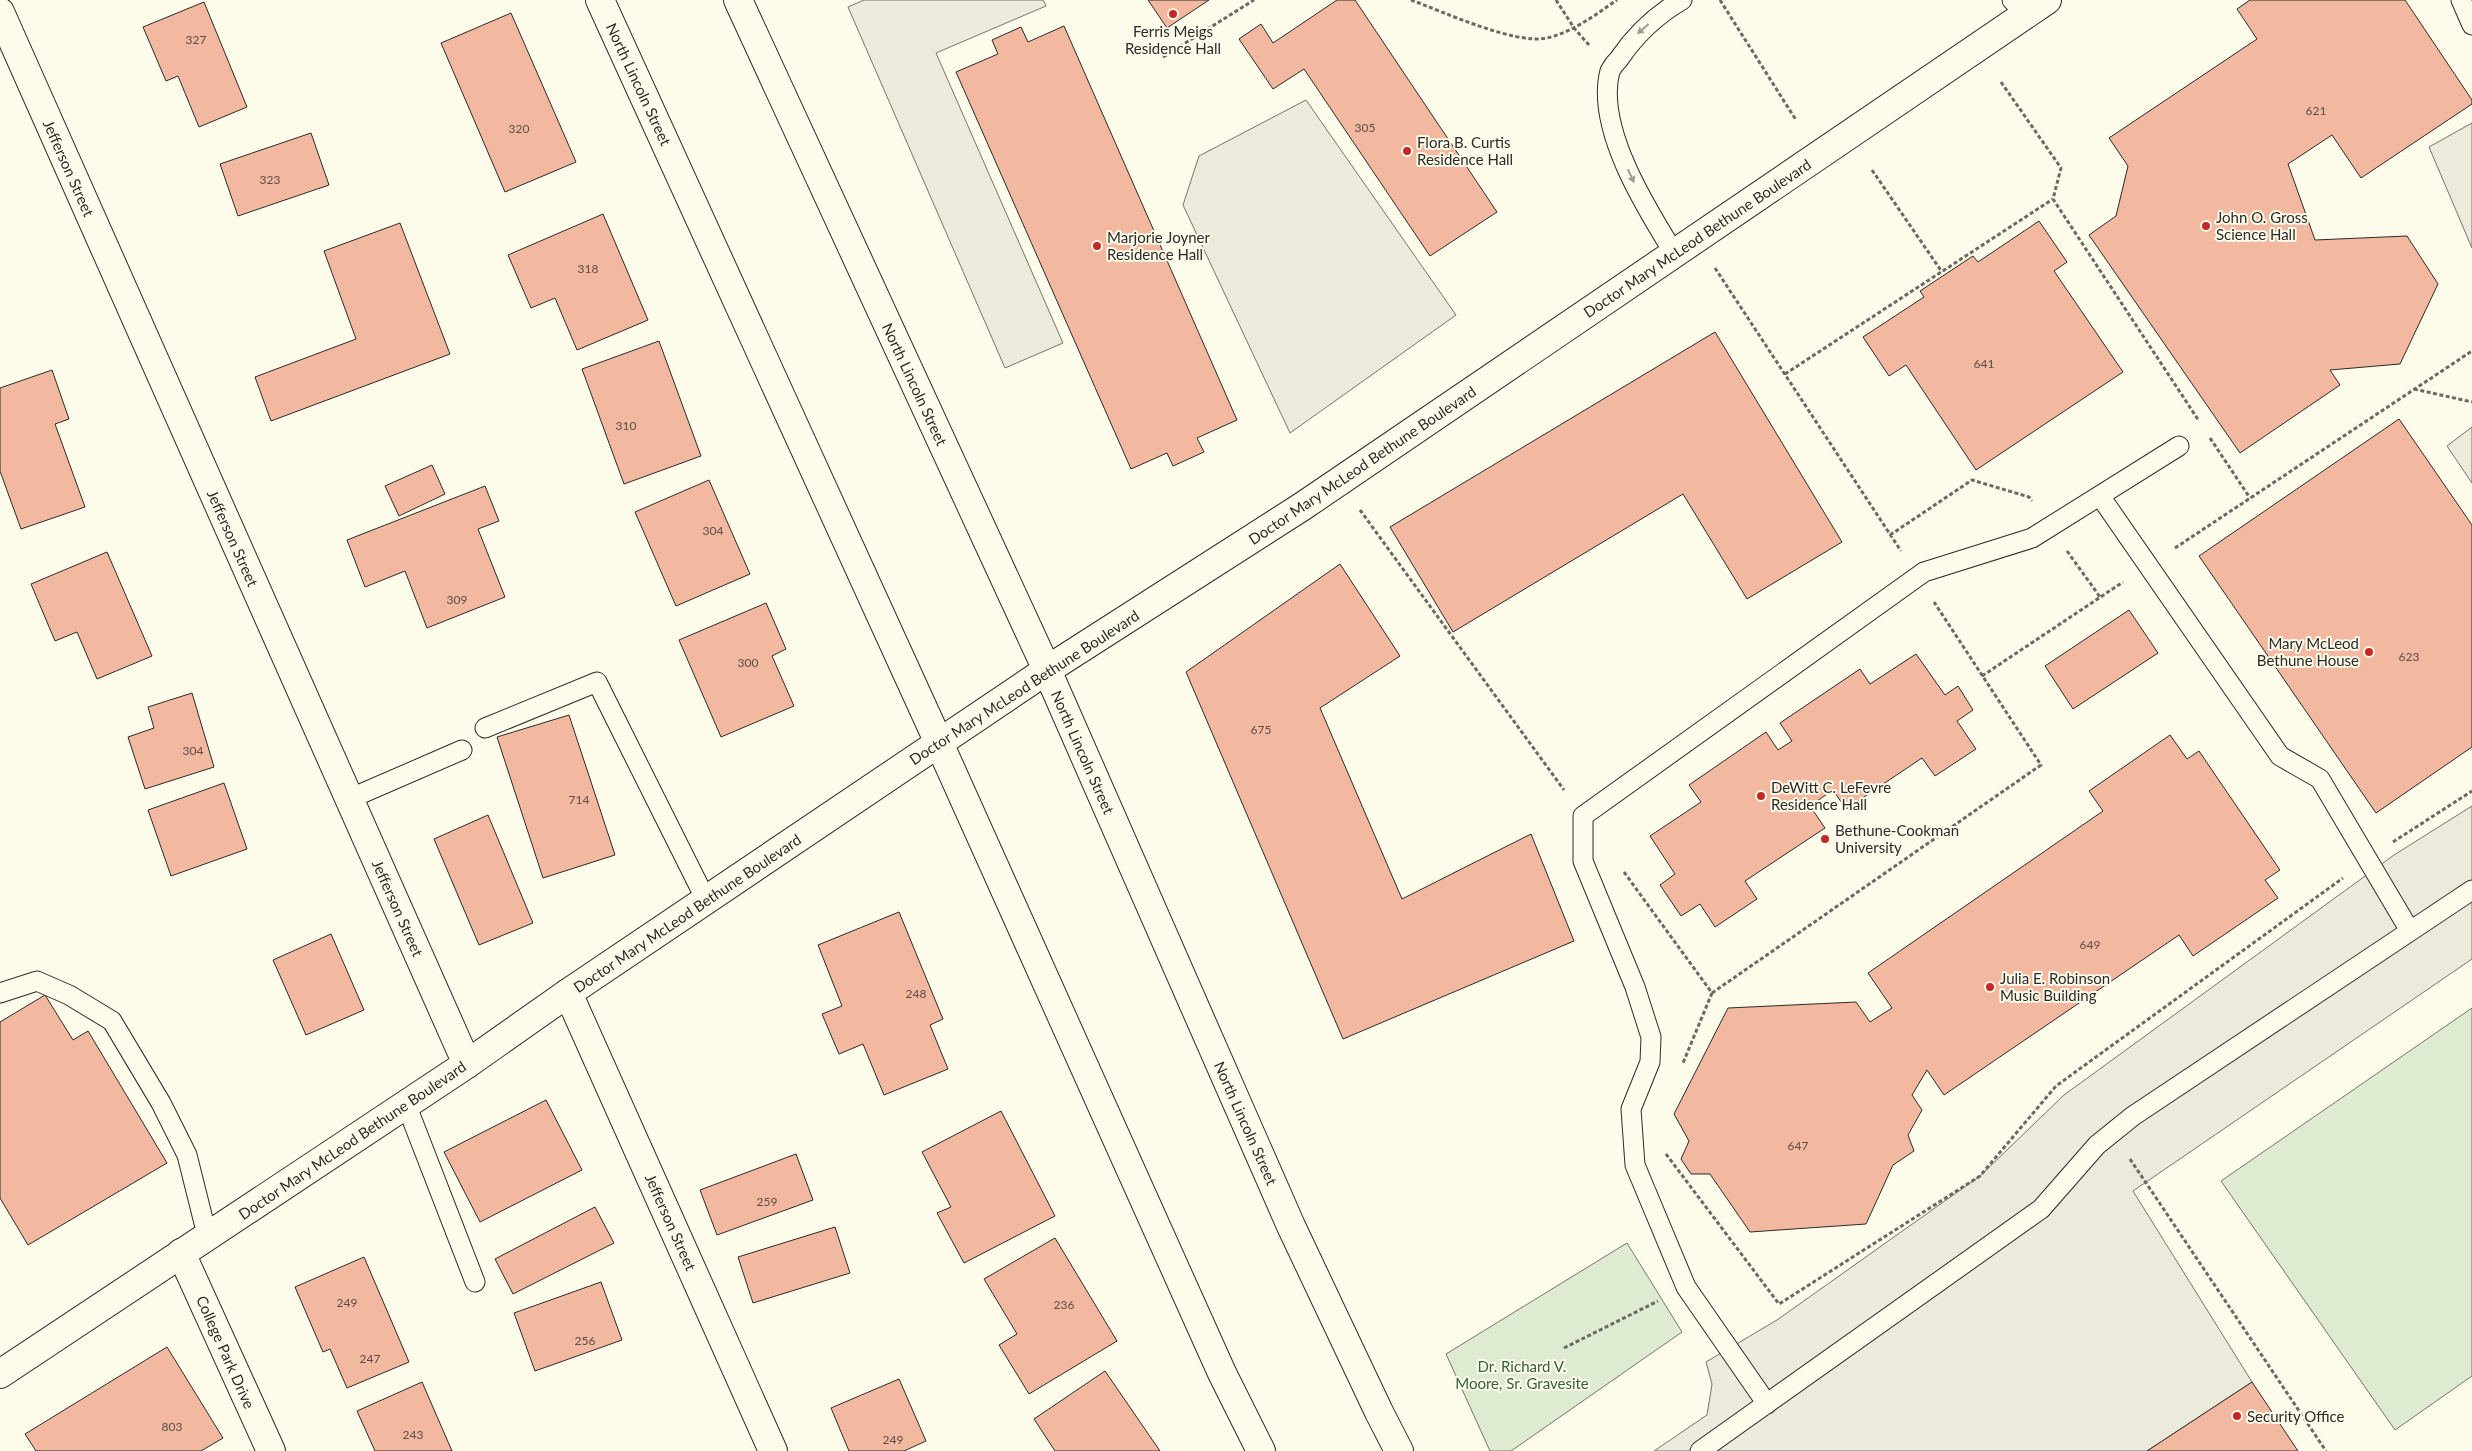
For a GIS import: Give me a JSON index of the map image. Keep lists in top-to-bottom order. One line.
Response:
{"streets":{"street":["North Lincoln Street","Jefferson Street","Doctor Mary McLeod Bethune Boulevard","College Park Drive"]},"crossings":[["North Lincoln Street","Doctor Mary McLeod Bethune Boulevard"],["Jefferson Street","Doctor Mary McLeod Bethune Boulevard"],["Doctor Mary McLeod Bethune Boulevard","College Park Drive"]],"parks":["Dr. Richard V. Moore, Sr. Gravesite"],"places":["Ferris Meigs Residence Hall","Flora B. Curtis Residence Hall","John O. Gross Science Hall","Marjorie Joyner Residence Hall","Mary McLeod Bethune House","DeWitt C. LeFevre Residence Hall","Bethune-Cookman University","Julia E. Robinson Music Building","Security Office"],"house_numbers":["327","621","305","320","323","318","641","310","304","309","623","300","675","304","714","649","248","647","259","249","236","256","247","803","243","249"]}
